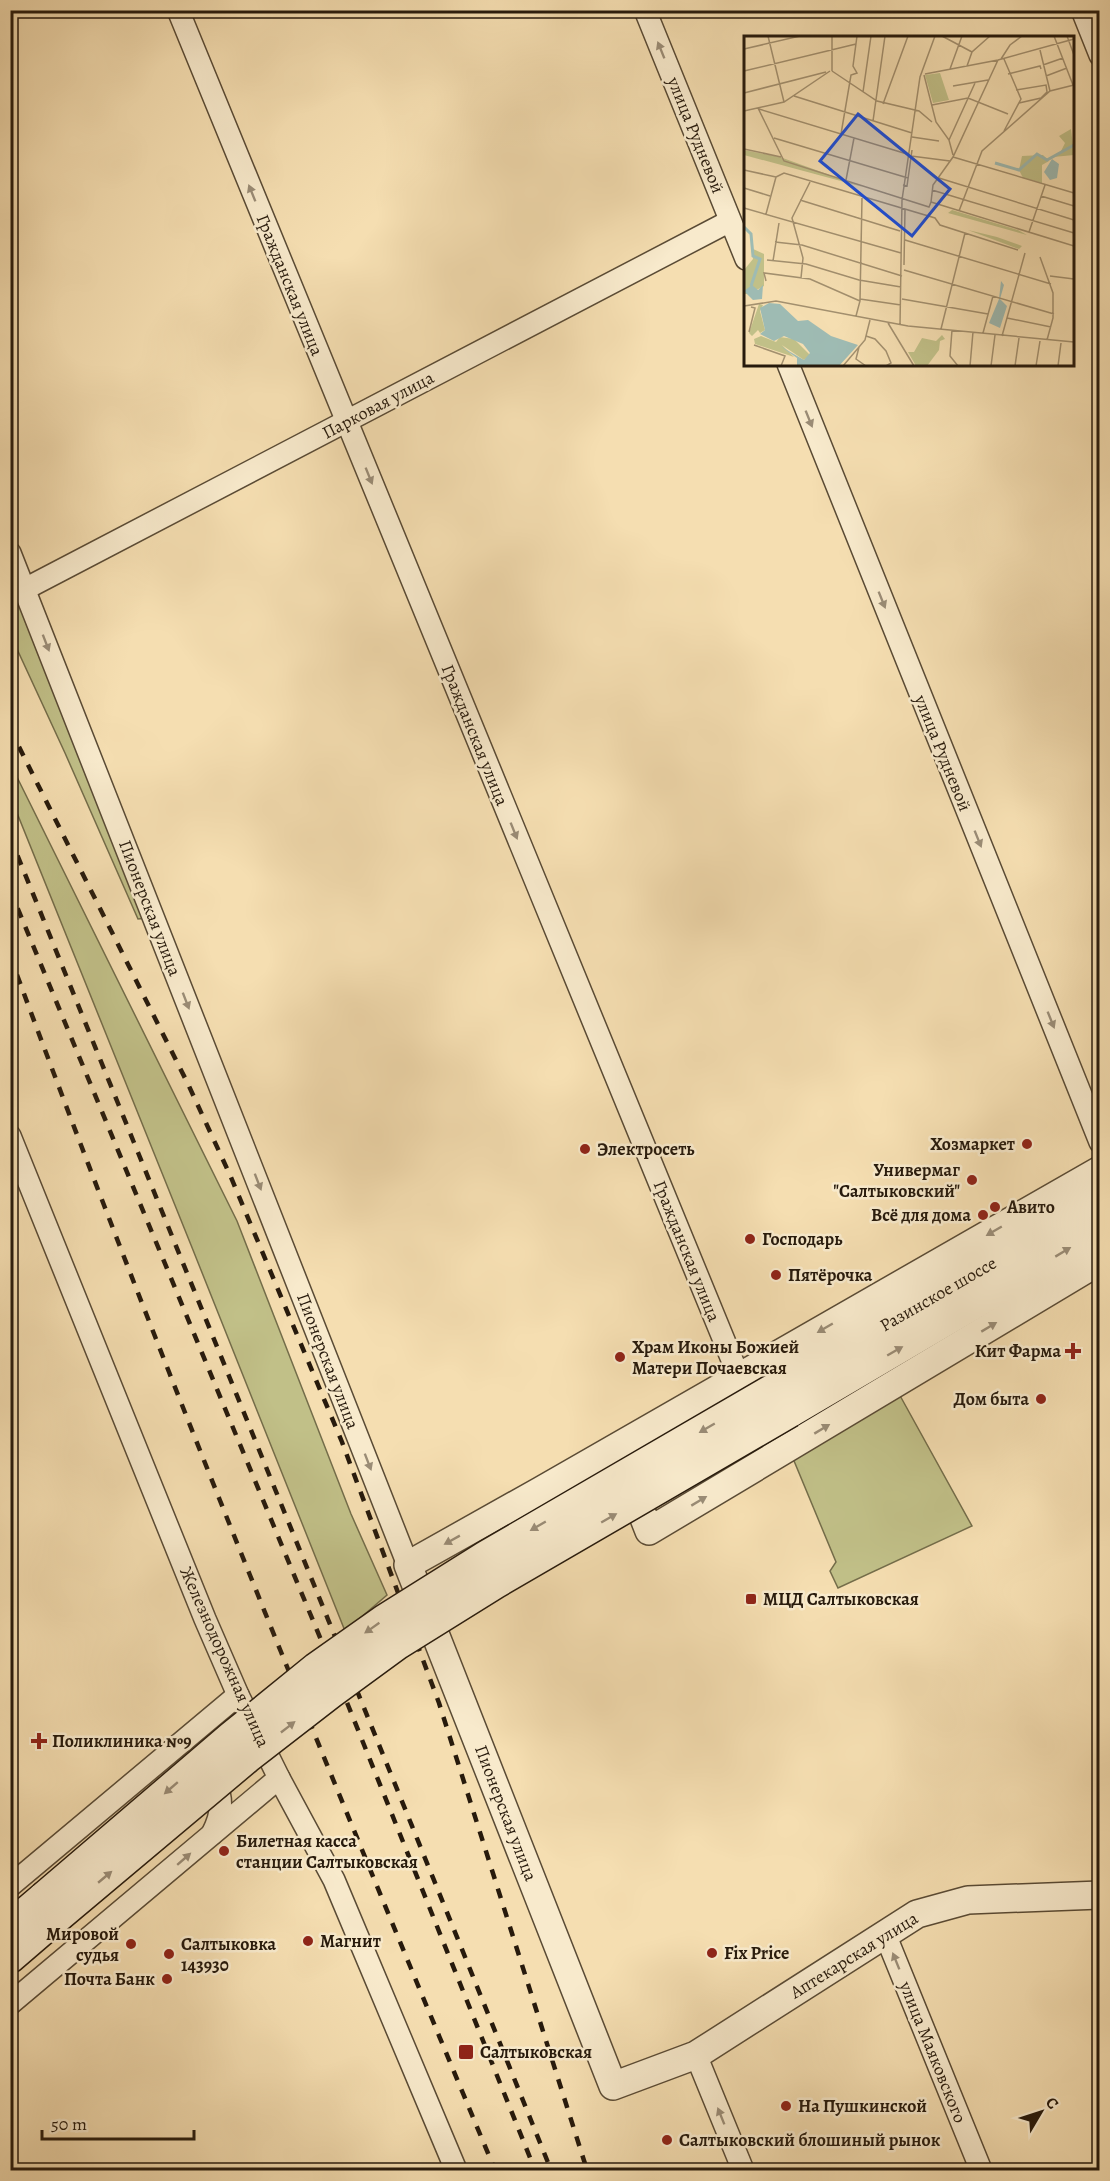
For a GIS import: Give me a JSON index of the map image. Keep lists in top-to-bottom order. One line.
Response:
{"streets":{"main road":["Разинское шоссе"],"street":["улица Рудневой","Гражданская улица","Парковая улица","Пионерская улица","Железнодорожная улица","Аптекарская улица","улица Маяковского"]},"crossings":[["улица Рудневой","Парковая улица"],["Гражданская улица","Парковая улица"],["Парковая улица","Пионерская улица"],["Пионерская улица","Аптекарская улица"],["Аптекарская улица","улица Маяковского"]],"one_way":["Пионерская улица","улица Маяковского"],"places":{"other":["Хозмаркет","Электросеть","Универмаг \"Салтыковский\"","Авито","Всё для дома","Господарь","Пятёрочка","Храм Иконы Божией Матери Почаевская","Дом быта","Билетная касса станции Салтыковская","Магнит","Мировой судья","Fix Price","Салтыковка 143930","Почта Банк","На Пушкинской","Салтыковский блошиный рынок"],"health":["Кит Фарма","Поликлиника №9"],"transit":["МЦД Салтыковская","Салтыковская"]},"scale_bar":"50 m","north":"top right"}
